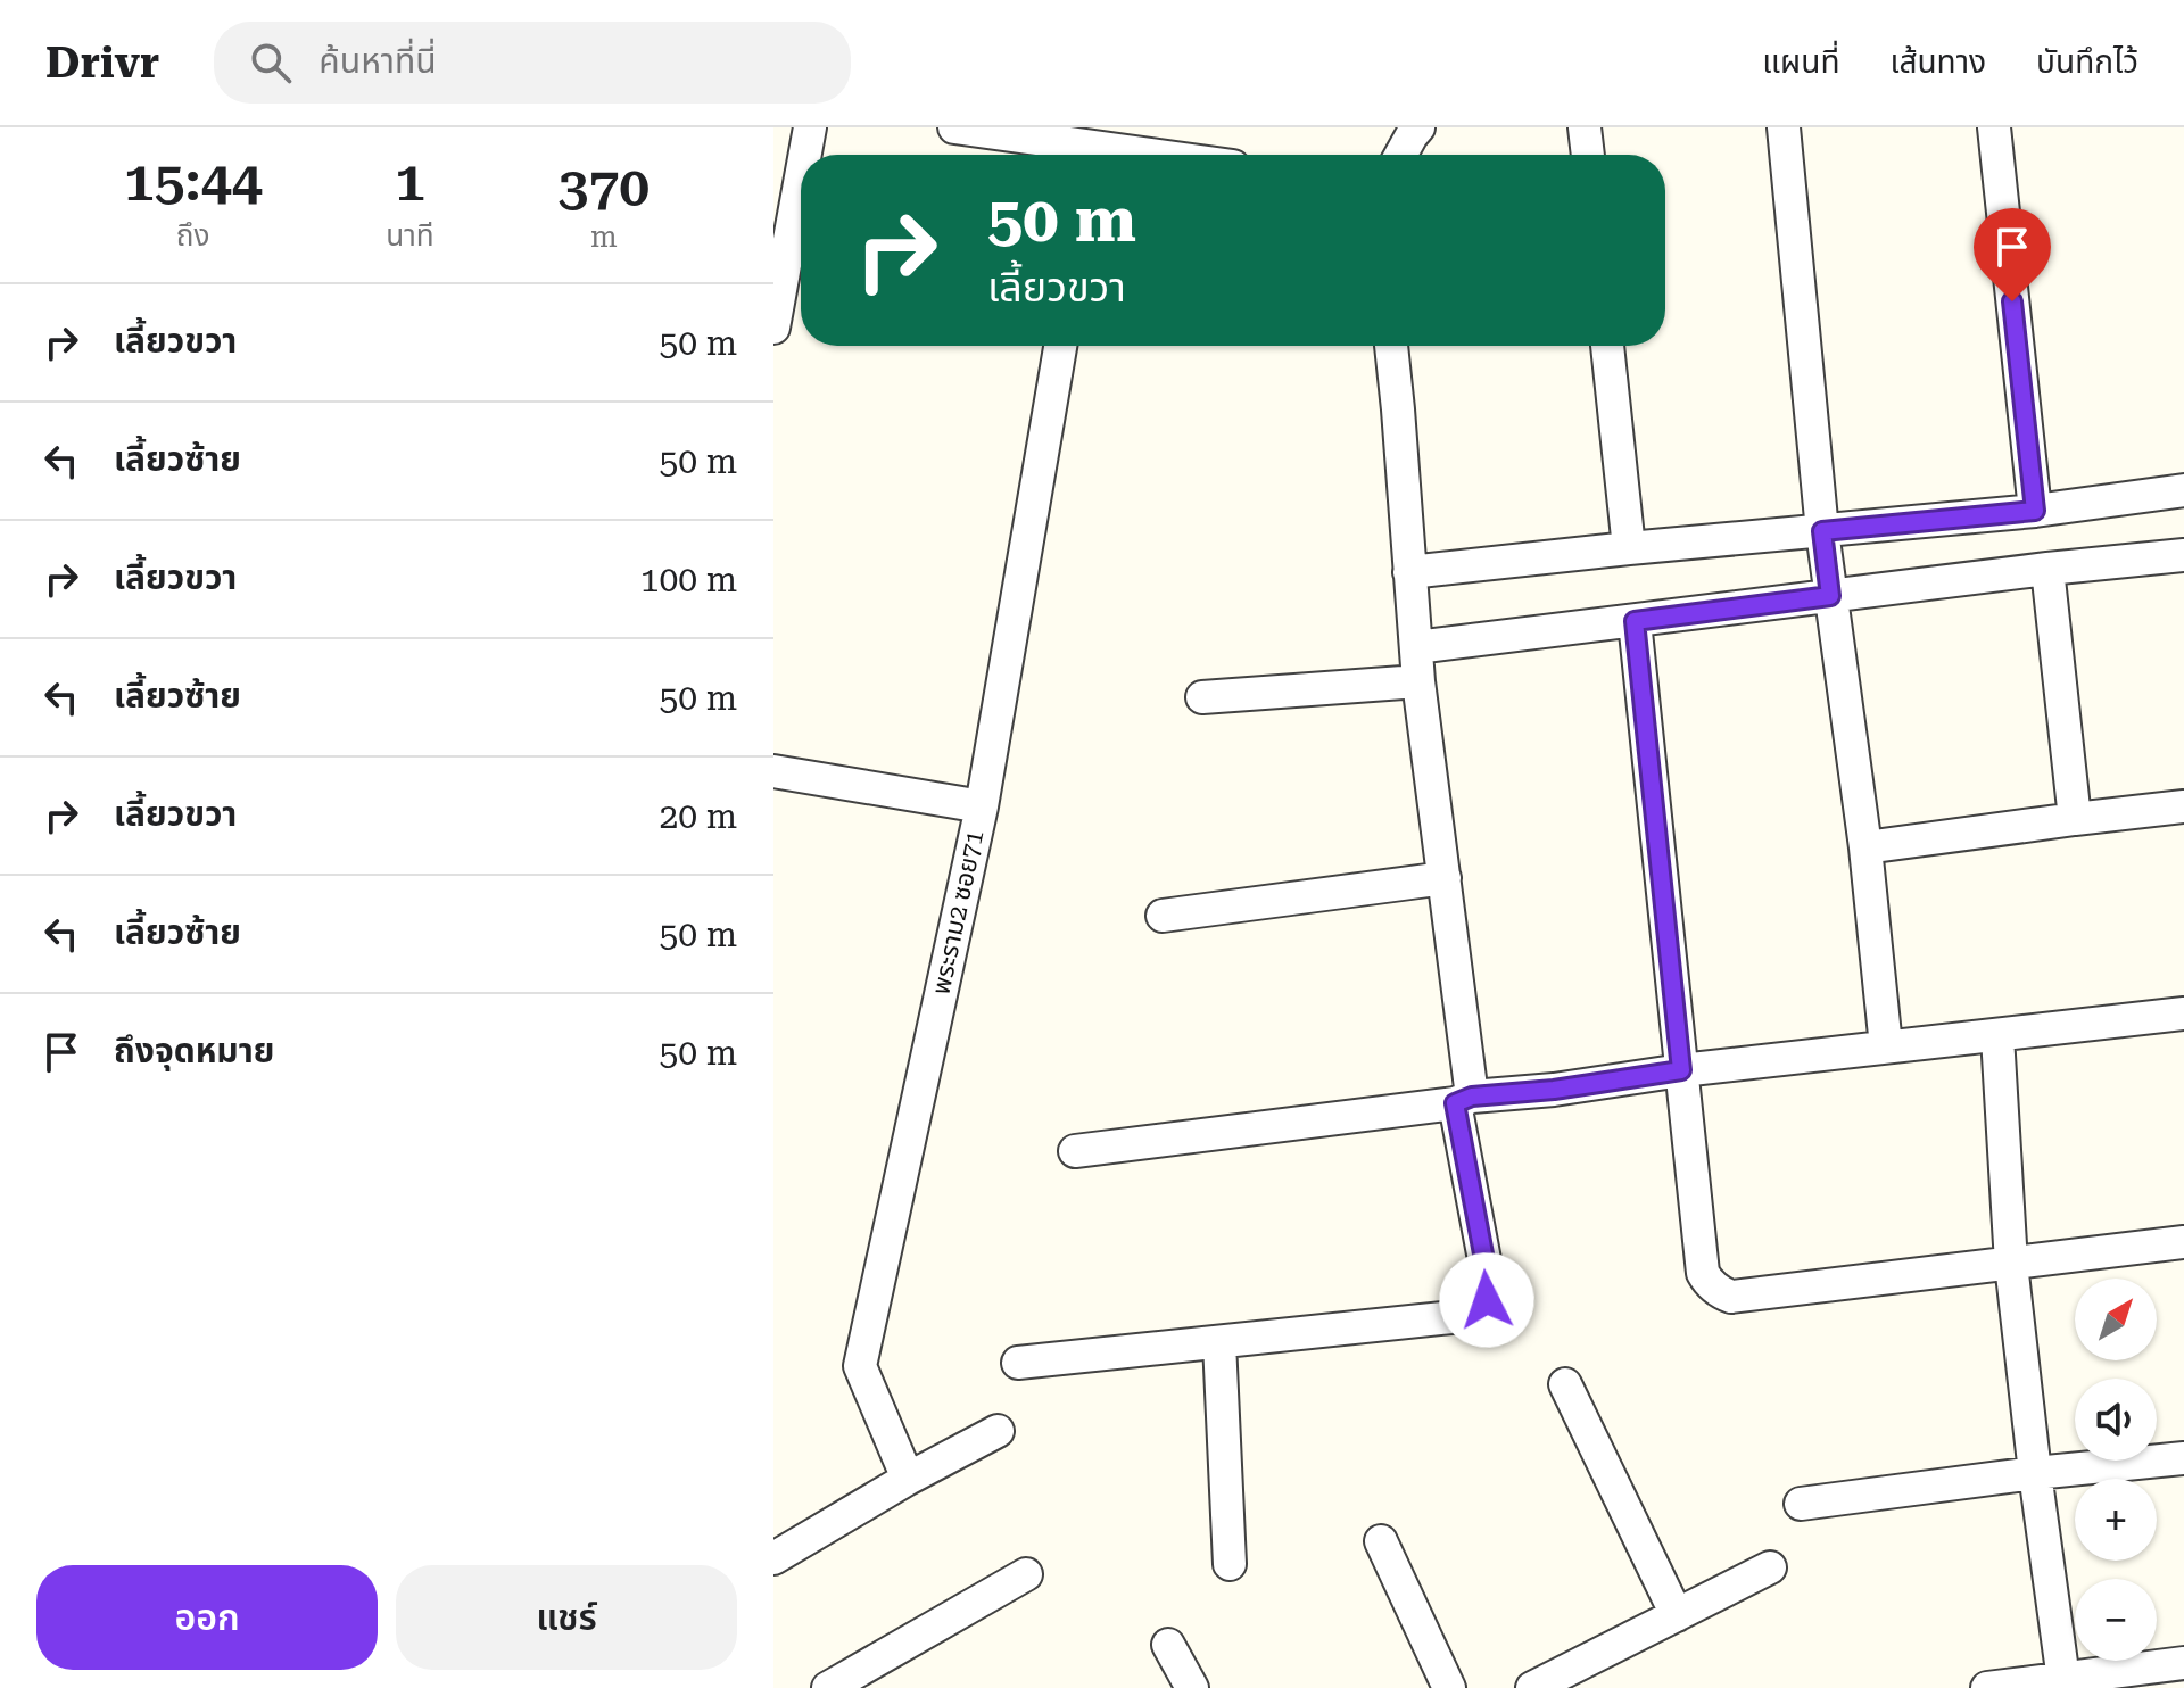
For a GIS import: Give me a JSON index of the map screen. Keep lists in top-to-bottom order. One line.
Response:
{"streets":{"street":["พระราม2 ซอย71"]},"north":"top right","page":{"header":"Drivr","search":"ค้นหาที่นี่","nav":["แผนที่","เส้นทาง","บันทึกไว้"],"eta":["15:44","ถึง","1","นาที","370","m"],"turn":["50 m","เลี้ยวขวา"],"list":[{"name":"เลี้ยวขวา","value":"50 m"},{"name":"เลี้ยวซ้าย","value":"50 m"},{"name":"เลี้ยวขวา","value":"100 m"},{"name":"เลี้ยวซ้าย","value":"50 m"},{"name":"เลี้ยวขวา","value":"20 m"},{"name":"เลี้ยวซ้าย","value":"50 m"},{"name":"ถึงจุดหมาย","value":"50 m"}],"map_buttons":["+","−"],"buttons":["ออก","แชร์"]}}
